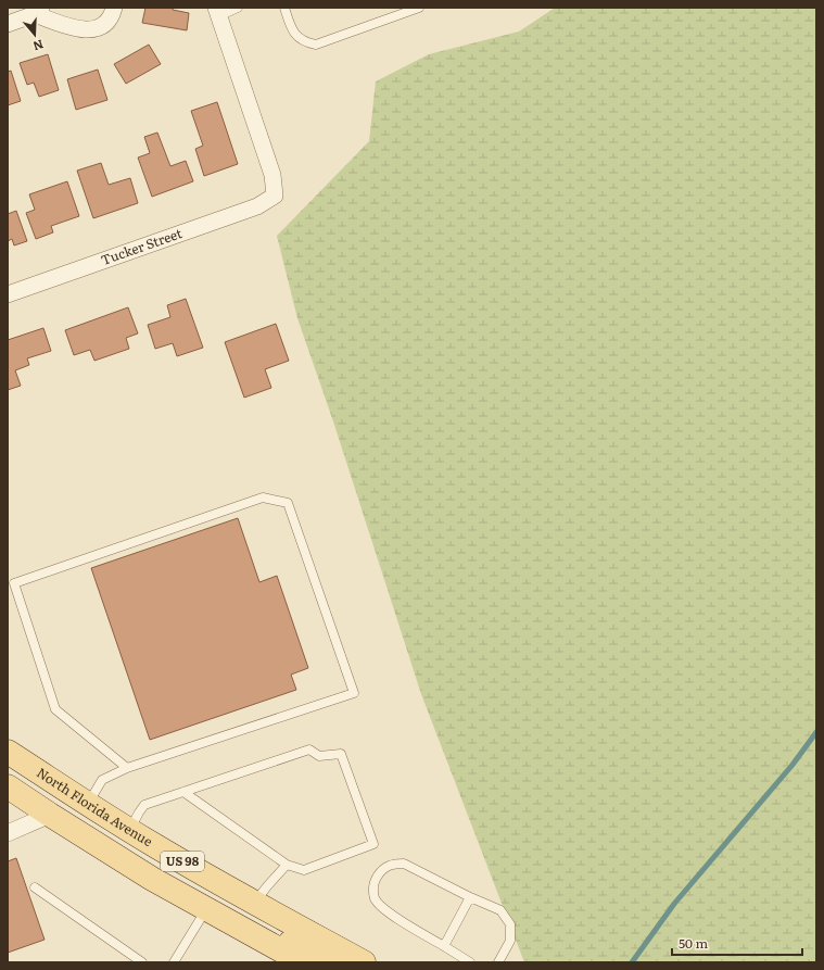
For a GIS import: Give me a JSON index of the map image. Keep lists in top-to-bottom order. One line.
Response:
{"streets":{"main road":["North Florida Avenue","US 98"],"street":["Tucker Street"]},"scale_bar":"50 m","north":"bottom"}
